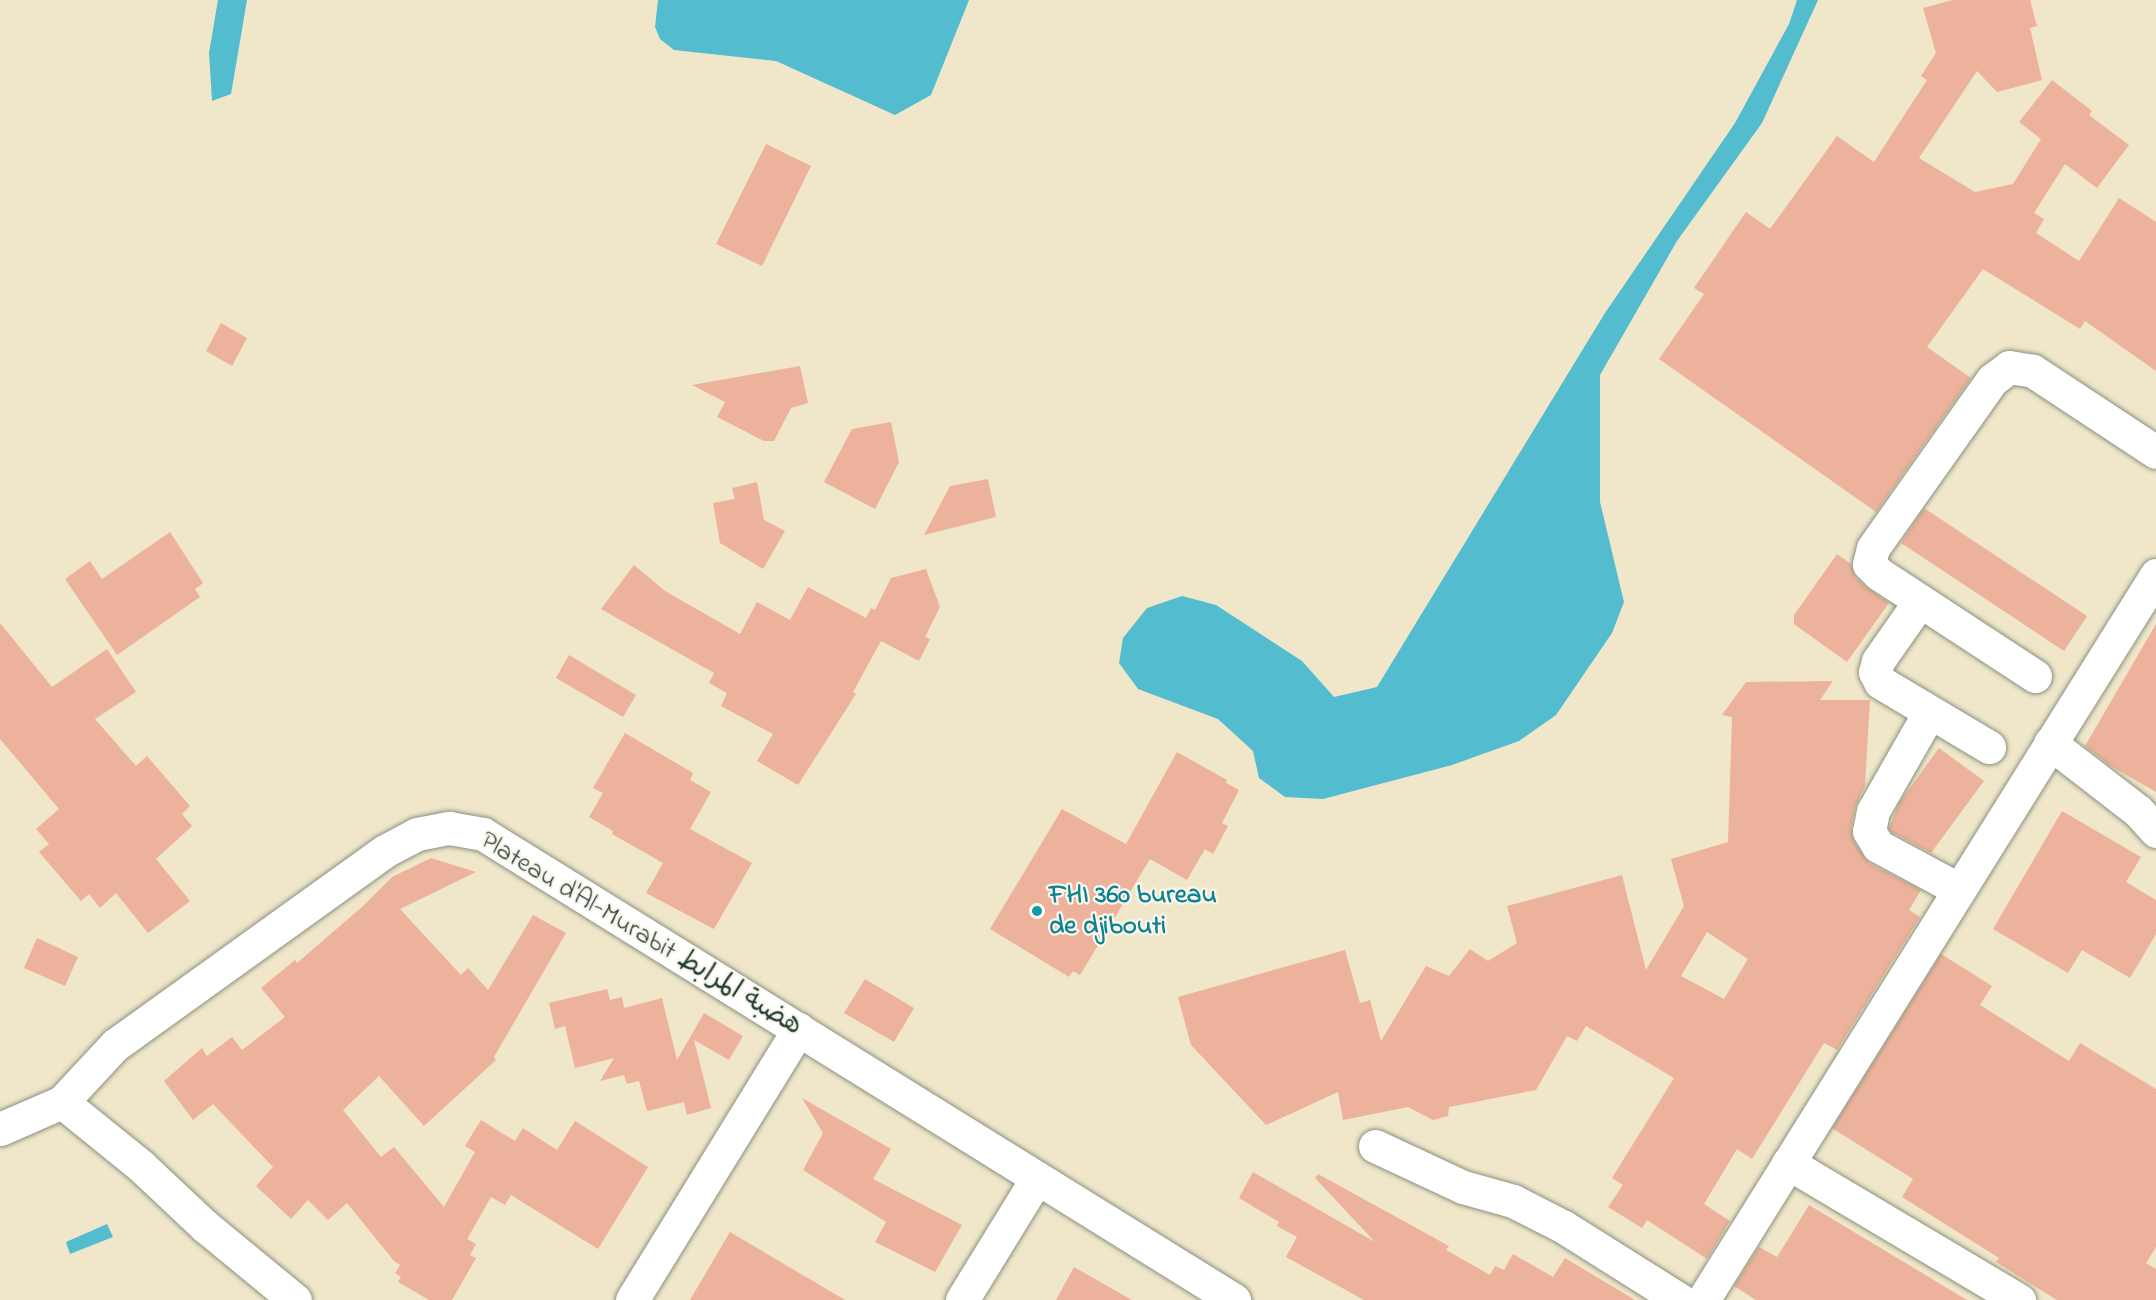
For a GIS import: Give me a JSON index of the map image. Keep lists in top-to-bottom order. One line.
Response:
{"streets":{"street":["Plateau d'Al-Murabit هضبة المرابط"]},"places":["FHI 360 bureau de djibouti"]}
